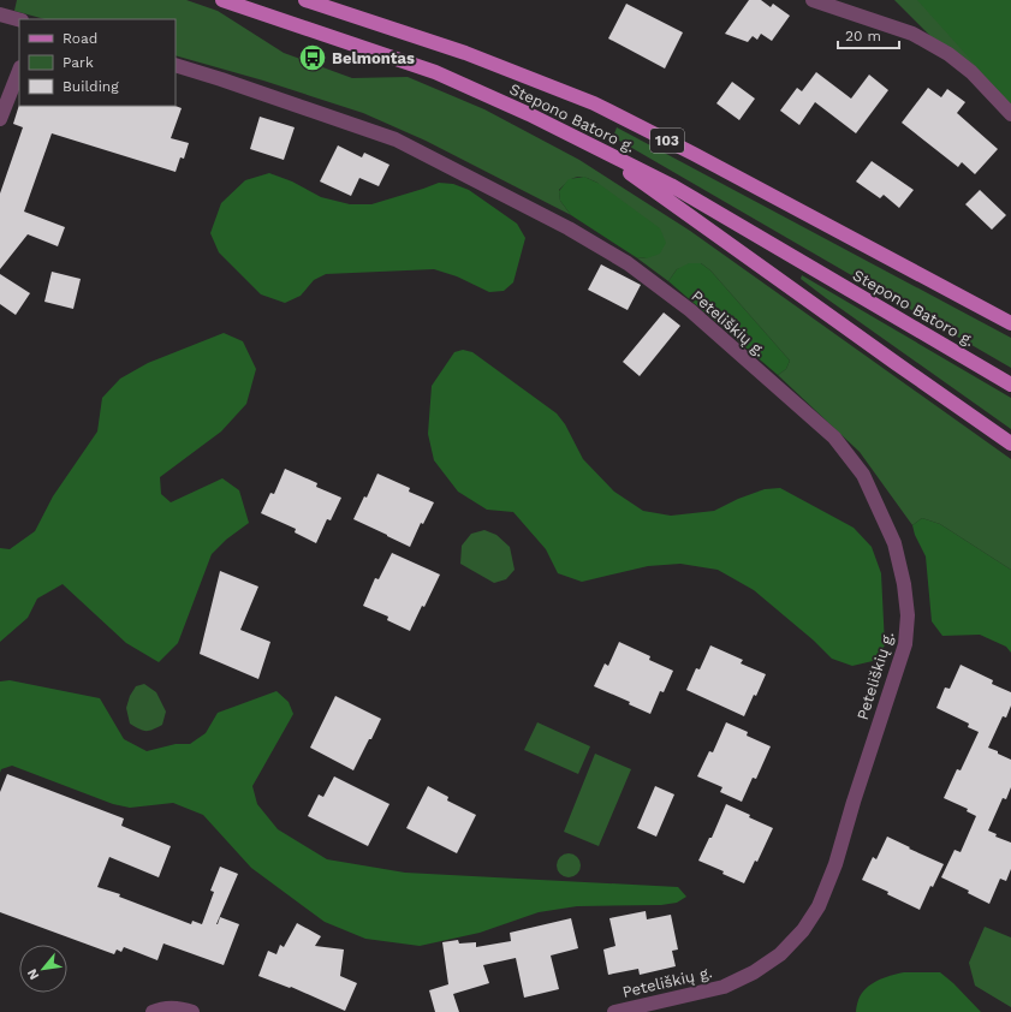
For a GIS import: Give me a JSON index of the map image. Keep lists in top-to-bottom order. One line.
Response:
{"streets":{"main road":["Stepono Batoro g.","103"],"street":["Peteliškių g."]},"places":{"bus stop":["Belmontas"]},"legend":["Road","Park","Building"],"scale_bar":"20 m","north":"bottom left"}
